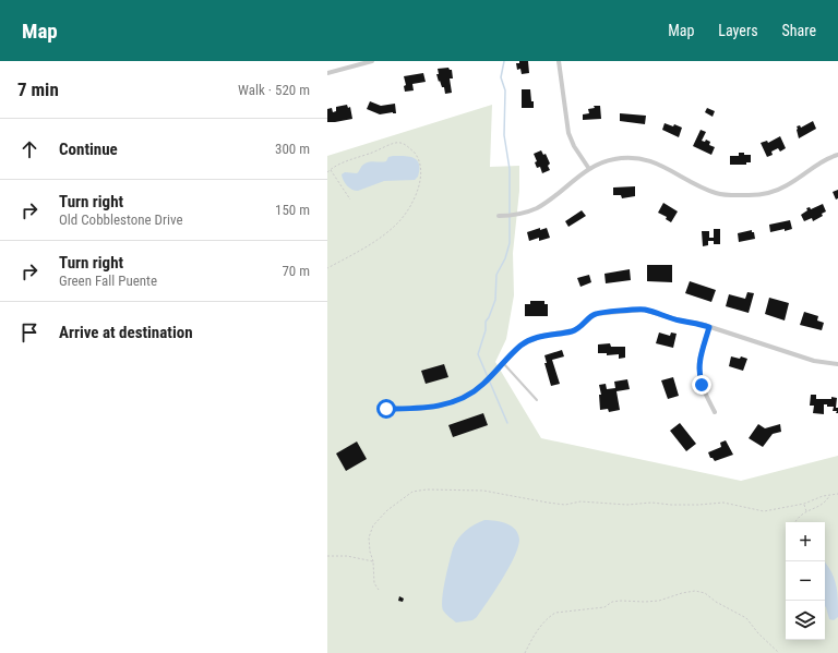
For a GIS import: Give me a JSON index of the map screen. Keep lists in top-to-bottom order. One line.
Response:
{"page":{"header":"Map","nav":["Map","Layers","Share"],"heading":["7 min","Walk · 520 m"],"list":[["Continue","300 m"],["Turn right","Old Cobblestone Drive","150 m"],["Turn right","Green Fall Puente","70 m"],"Arrive at destination"],"map_buttons":["+","−"]}}
